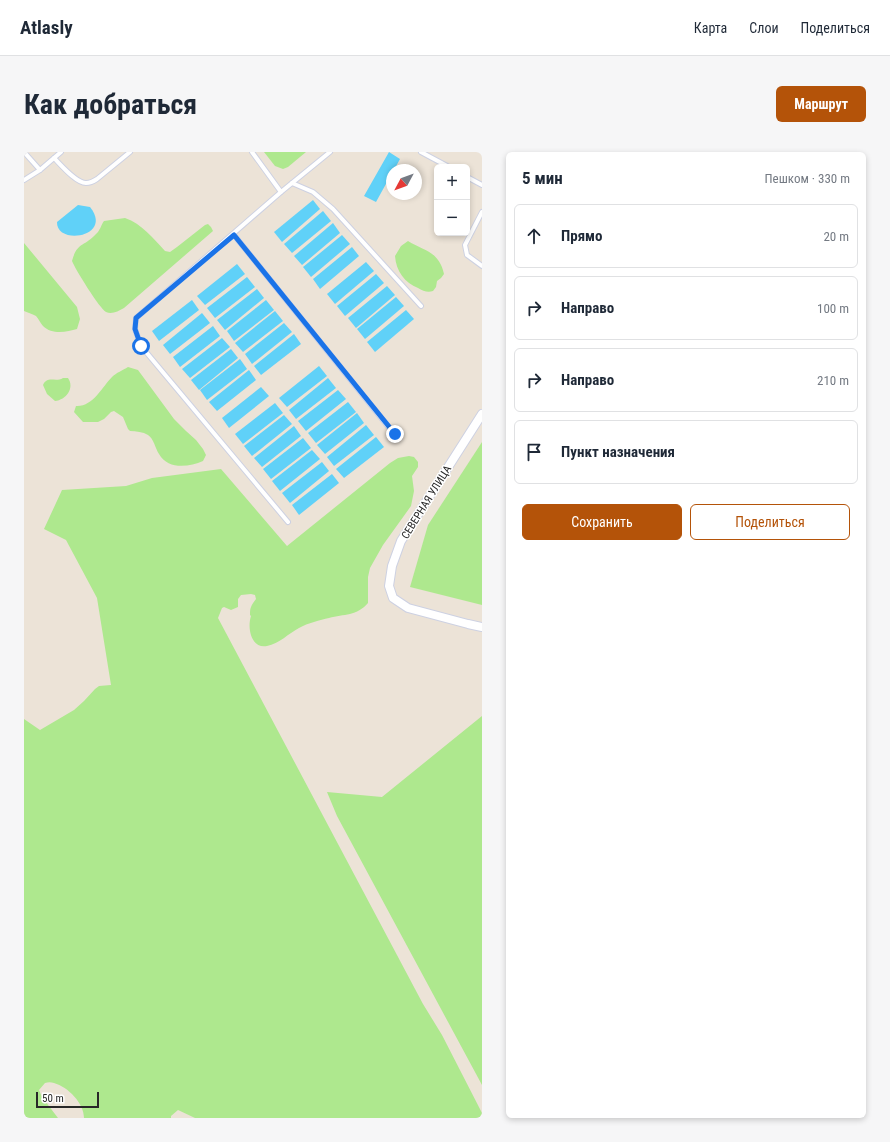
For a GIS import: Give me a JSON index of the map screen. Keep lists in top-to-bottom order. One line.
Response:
{"streets":{"street":["СЕВЕРНАЯ УЛИЦА"]},"scale_bar":"50 m","north":"bottom left","page":{"header":"Atlasly","nav":["Карта","Слои","Поделиться"],"buttons":["Маршрут",["Сохранить","Поделиться"]],"title":"Как добраться","heading":["5 мин","Пешком · 330 m"],"map_buttons":["+","−"],"list":[["Прямо","20 m"],["Направо","100 m"],["Направо","210 m"],"Пункт назначения"],"scale":"50 m"}}
